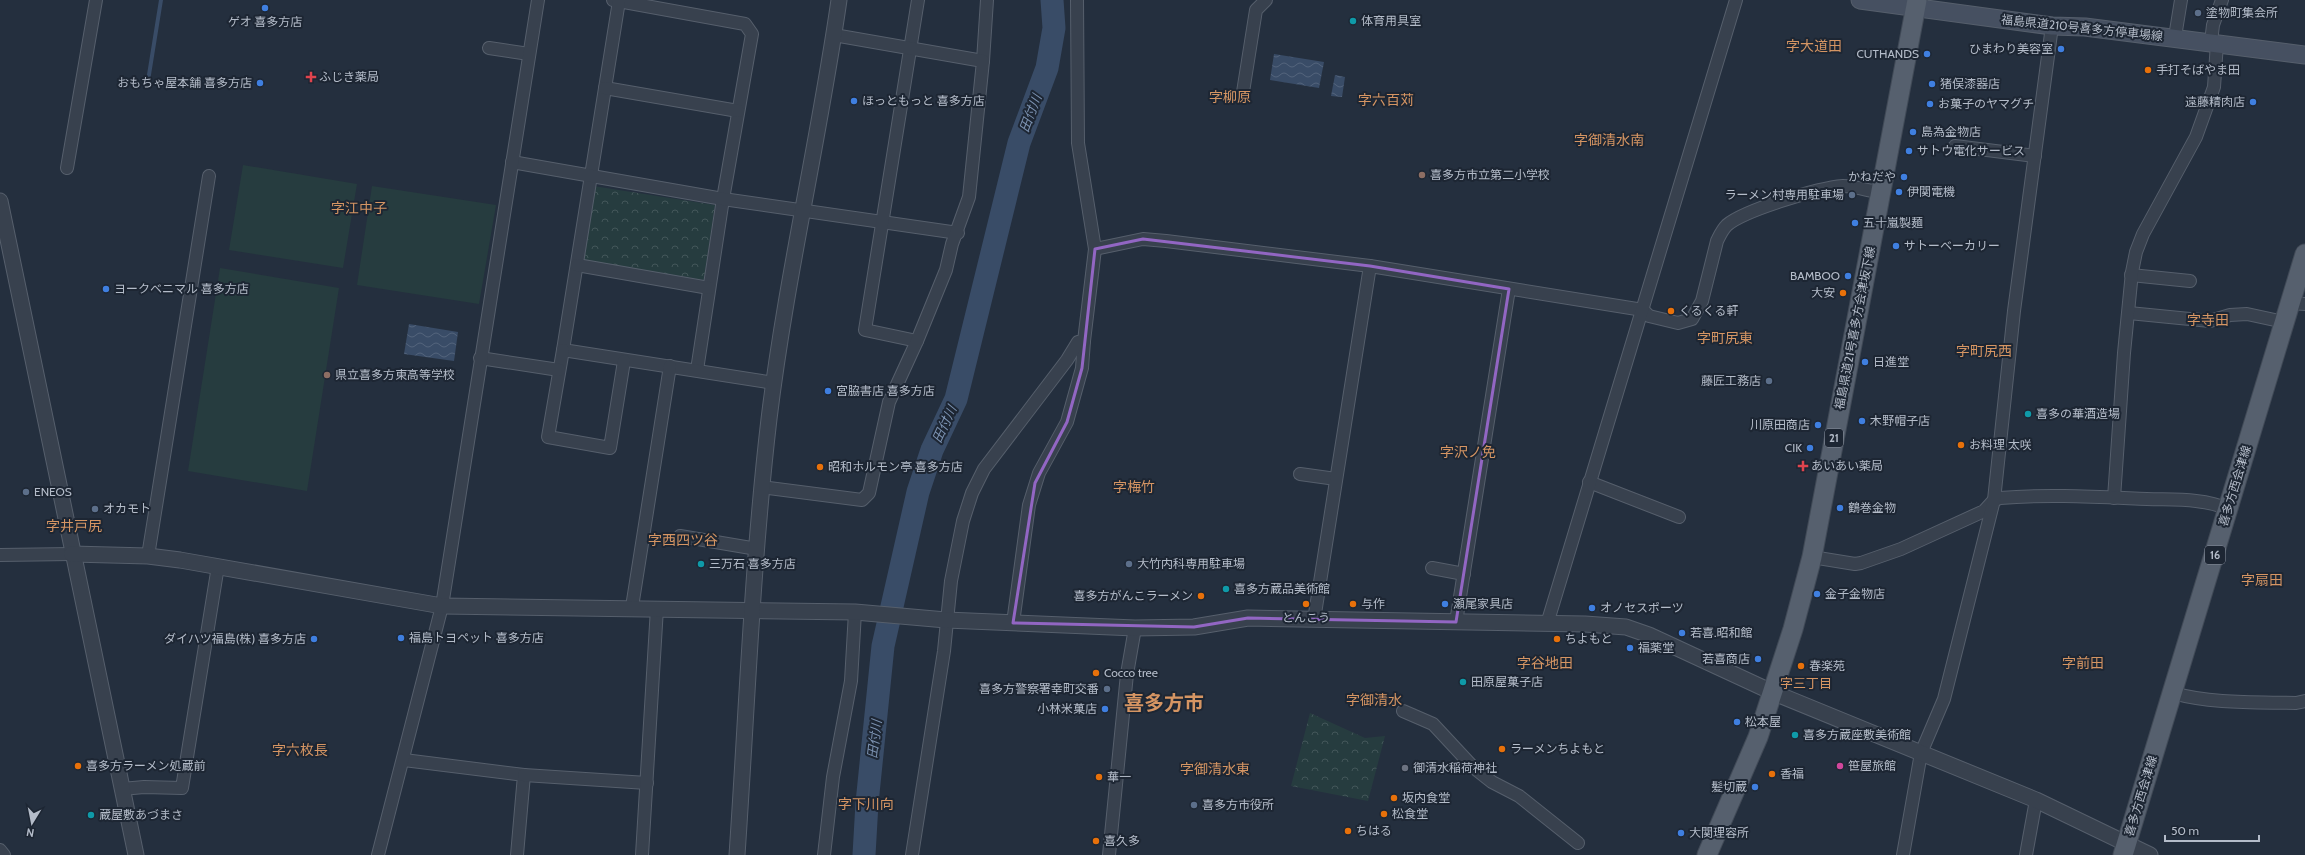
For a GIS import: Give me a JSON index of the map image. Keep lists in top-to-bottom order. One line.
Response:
{"streets":{"main road":["福島県道210号喜多方停車場線","福島県道21号喜多方会津坂下線","21","喜多方西会津線","16"]},"crossings":[["福島県道210号喜多方停車場線","福島県道21号喜多方会津坂下線"]],"districts":["字大道田","字柳原","字六百苅","字御清水南","字江中子","字寺田","字町尻東","字町尻西","字沢ノ免","字梅竹","字井戸尻","字西四ツ谷","字扇田","字谷地田","字前田","字三丁目","字御清水","喜多方市","字六枚長","字御清水東","字下川向"],"water":["田付川"],"places":{"other":["ゲオ 喜多方店","塗物町集会所","体育用具室","ひまわり美容室","CUTHANDS","手打そばやま田","おもちゃ屋本舗 喜多方店","猪俣漆器店","ほっともっと 喜多方店","遠藤精肉店","お菓子のヤマグチ","島為金物店","サトウ電化サービス","喜多方市立第二小学校","かねだや","伊関電機","ラーメン村専用駐車場","五十嵐製麺","サトーベーカリー","BAMBOO","ヨークベニマル 喜多方店","大安","くるくる軒","日進堂","県立喜多方東高等学校","藤匠工務店","宮脇書店 喜多方店","喜多の華酒造場","木野帽子店","川原田商店","お料理 太咲","CIK","昭和ホルモン亭 喜多方店","ENEOS","鶴巻金物","オカモト","三万石 喜多方店","大竹内科専用駐車場","喜多方蔵品美術館","金子金物店","喜多方がんこラーメン","とんこう","与作","瀬尾家具店","オノセスポーツ","若喜.昭和館","福島トヨペット 喜多方店","ダイハツ福島(株) 喜多方店","ちよもと","福薬堂","若喜商店","春楽苑","Cocco tree","田原屋菓子店","喜多方警察署幸町交番","小林米菓店","松本屋","喜多方蔵座敷美術館","ラーメンちよもと","喜多方ラーメン処蔵前","笹屋旅館","御清水稲荷神社","香福","華一","髪切蔵","坂内食堂","喜多方市役所","松食堂","蔵屋敷あづまさ","ちはる","大関理容所","喜久多"],"health":["ふじき薬局","あいあい薬局"]},"scale_bar":"50 m","north":"bottom"}
